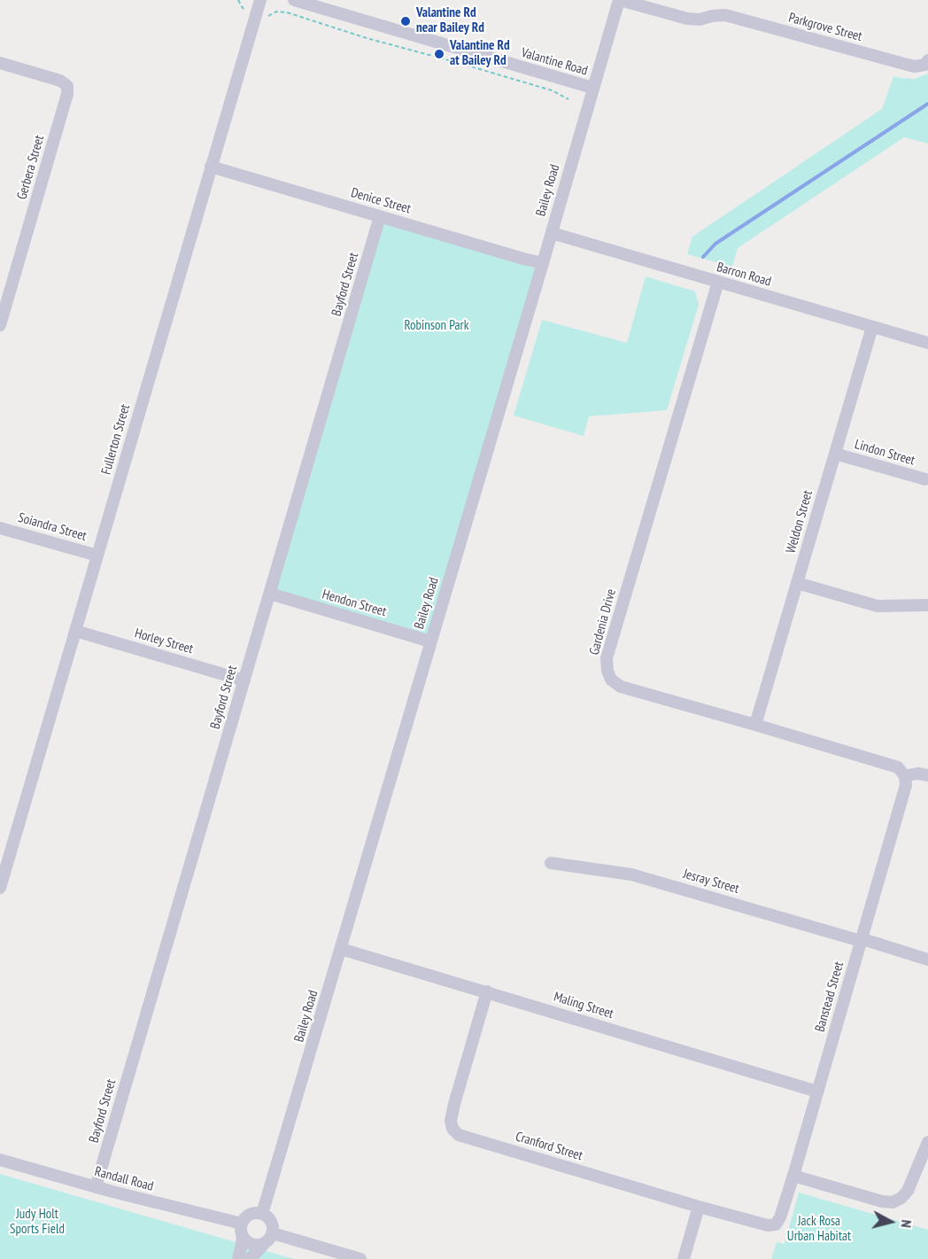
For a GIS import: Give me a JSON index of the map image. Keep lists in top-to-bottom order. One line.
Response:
{"streets":{"street":["Parkgrove Street","Valantine Road","Gerbera Street","Bailey Road","Denice Street","Barron Road","Bayford Street","Fullerton Street","Lindon Street","Weldon Street","Soiandra Street","Hendon Street","Gardenia Drive","Horley Street","Jesray Street","Banstead Street","Maling Street","Cranford Street","Randall Road"]},"crossings":[["Parkgrove Street","Bailey Road"],["Valantine Road","Bailey Road"],["Bailey Road","Denice Street"],["Bailey Road","Barron Road"],["Bailey Road","Hendon Street"],["Bailey Road","Maling Street"],["Bailey Road","Randall Road"],["Denice Street","Bayford Street"],["Denice Street","Fullerton Street"],["Barron Road","Weldon Street"],["Barron Road","Gardenia Drive"],["Bayford Street","Hendon Street"],["Bayford Street","Horley Street"],["Bayford Street","Randall Road"],["Fullerton Street","Soiandra Street"],["Fullerton Street","Horley Street"],["Lindon Street","Weldon Street"],["Weldon Street","Gardenia Drive"],["Gardenia Drive","Banstead Street"],["Jesray Street","Banstead Street"],["Banstead Street","Maling Street"],["Banstead Street","Cranford Street"],["Maling Street","Cranford Street"]],"parks":["Robinson Park","Judy Holt Sports Field","Jack Rosa Urban Habitat"],"places":["Valantine Rd near Bailey Rd","Valantine Rd at Bailey Rd"],"north":"right"}
